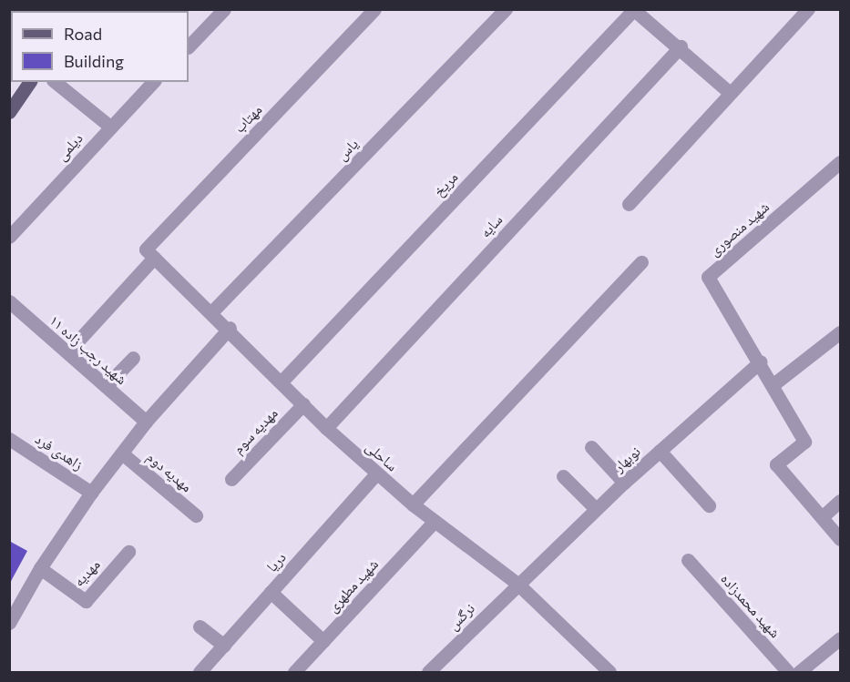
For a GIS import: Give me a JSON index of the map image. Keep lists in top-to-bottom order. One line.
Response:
{"streets":{"street":["مهتاب","دیلمی","یاس","مریخ","سایه","شهید منصوری","شهید رجب زاده ۱۱","مهدیه سوم","زاهدی فرد","ساحلی","نوبهار","مهدیه دوم","دریا","مهدیه","شهید مطهری","شهید محمدزاده","نرگس"]},"crossings":[["مهتاب","شهید رجب زاده ۱۱"],["مهتاب","ساحلی"],["یاس","ساحلی"],["مریخ","ساحلی"],["سایه","ساحلی"],["شهید منصوری","نوبهار"],["مهدیه سوم","ساحلی"],["ساحلی","نوبهار"],["ساحلی","دریا"],["ساحلی","شهید مطهری"],["ساحلی","نرگس"],["نوبهار","نرگس"]],"legend":["Road","Building"]}
